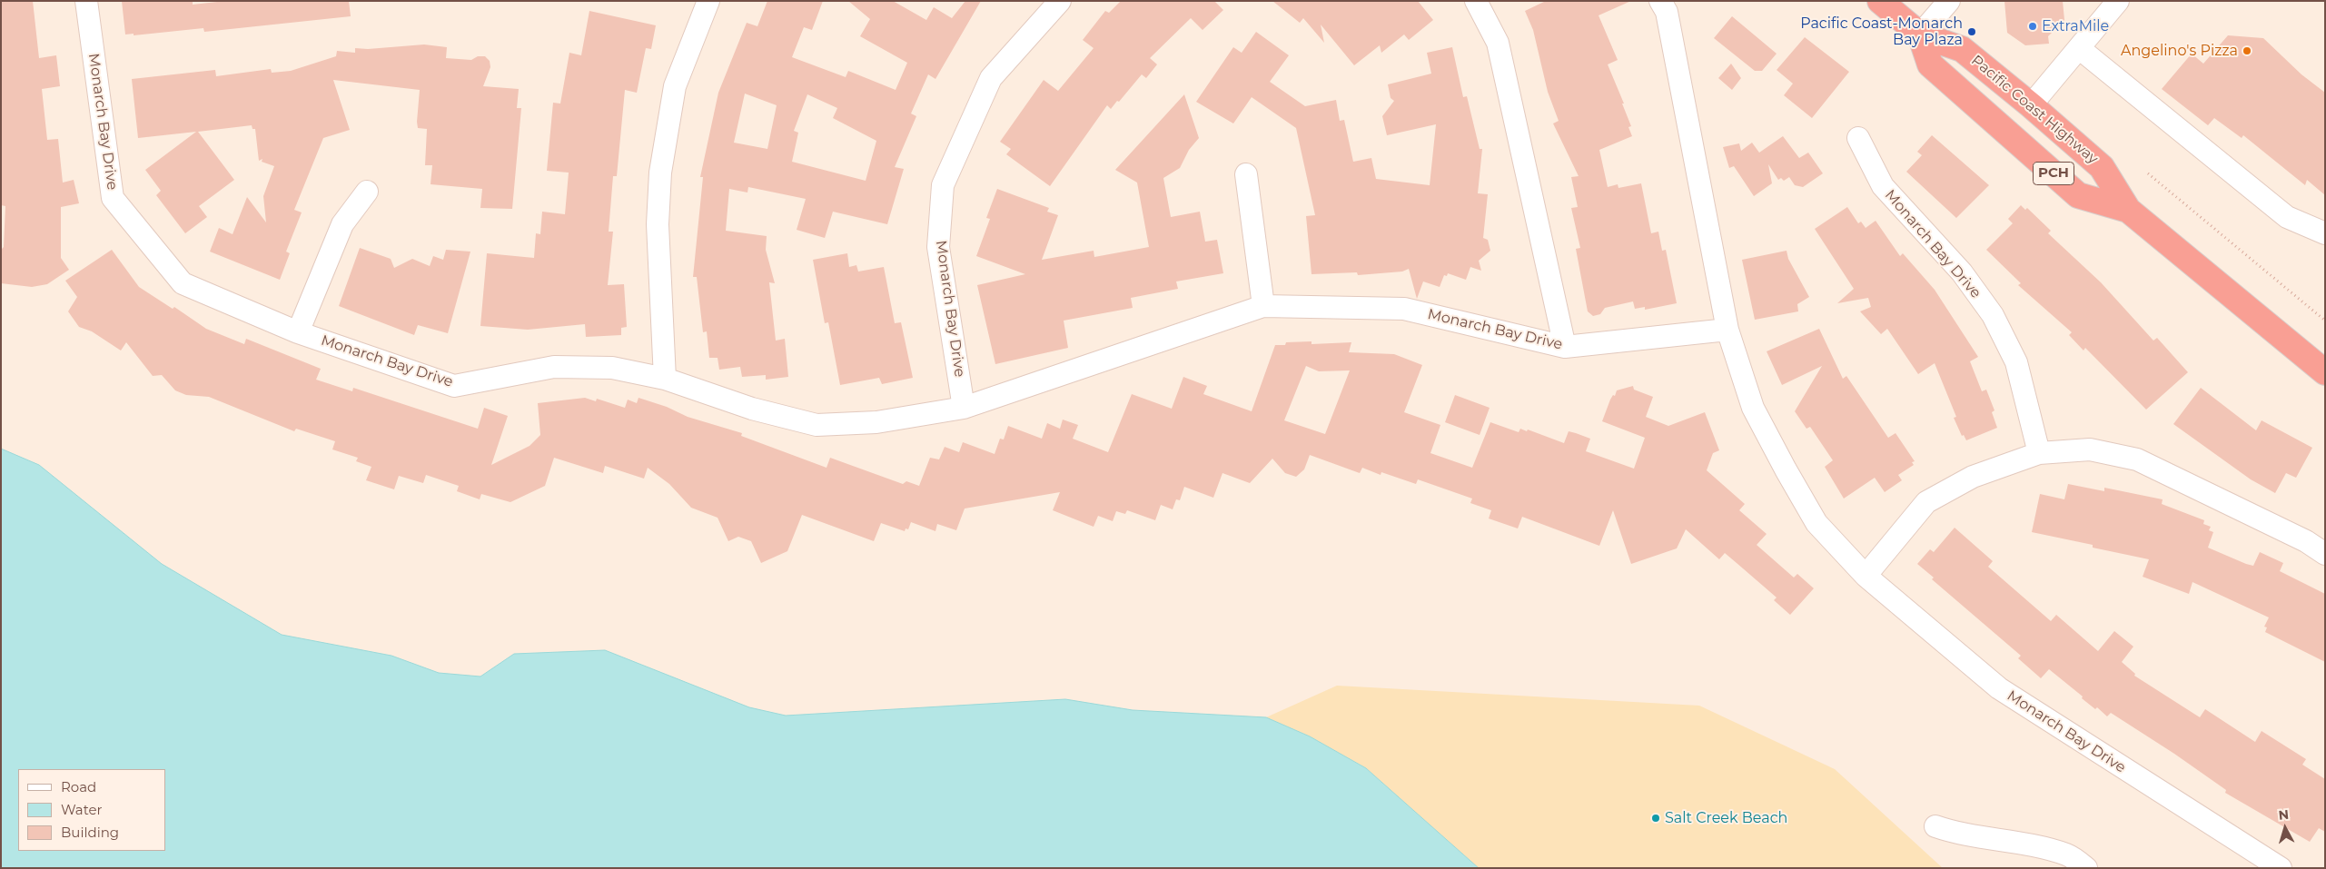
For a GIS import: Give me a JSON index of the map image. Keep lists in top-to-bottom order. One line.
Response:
{"streets":{"highway":["Pacific Coast Highway","PCH"],"street":["Monarch Bay Drive"]},"places":["ExtraMile","Pacific Coast-Monarch Bay Plaza","Angelino's Pizza","Salt Creek Beach"],"legend":["Road","Water","Building"],"north":"top"}
